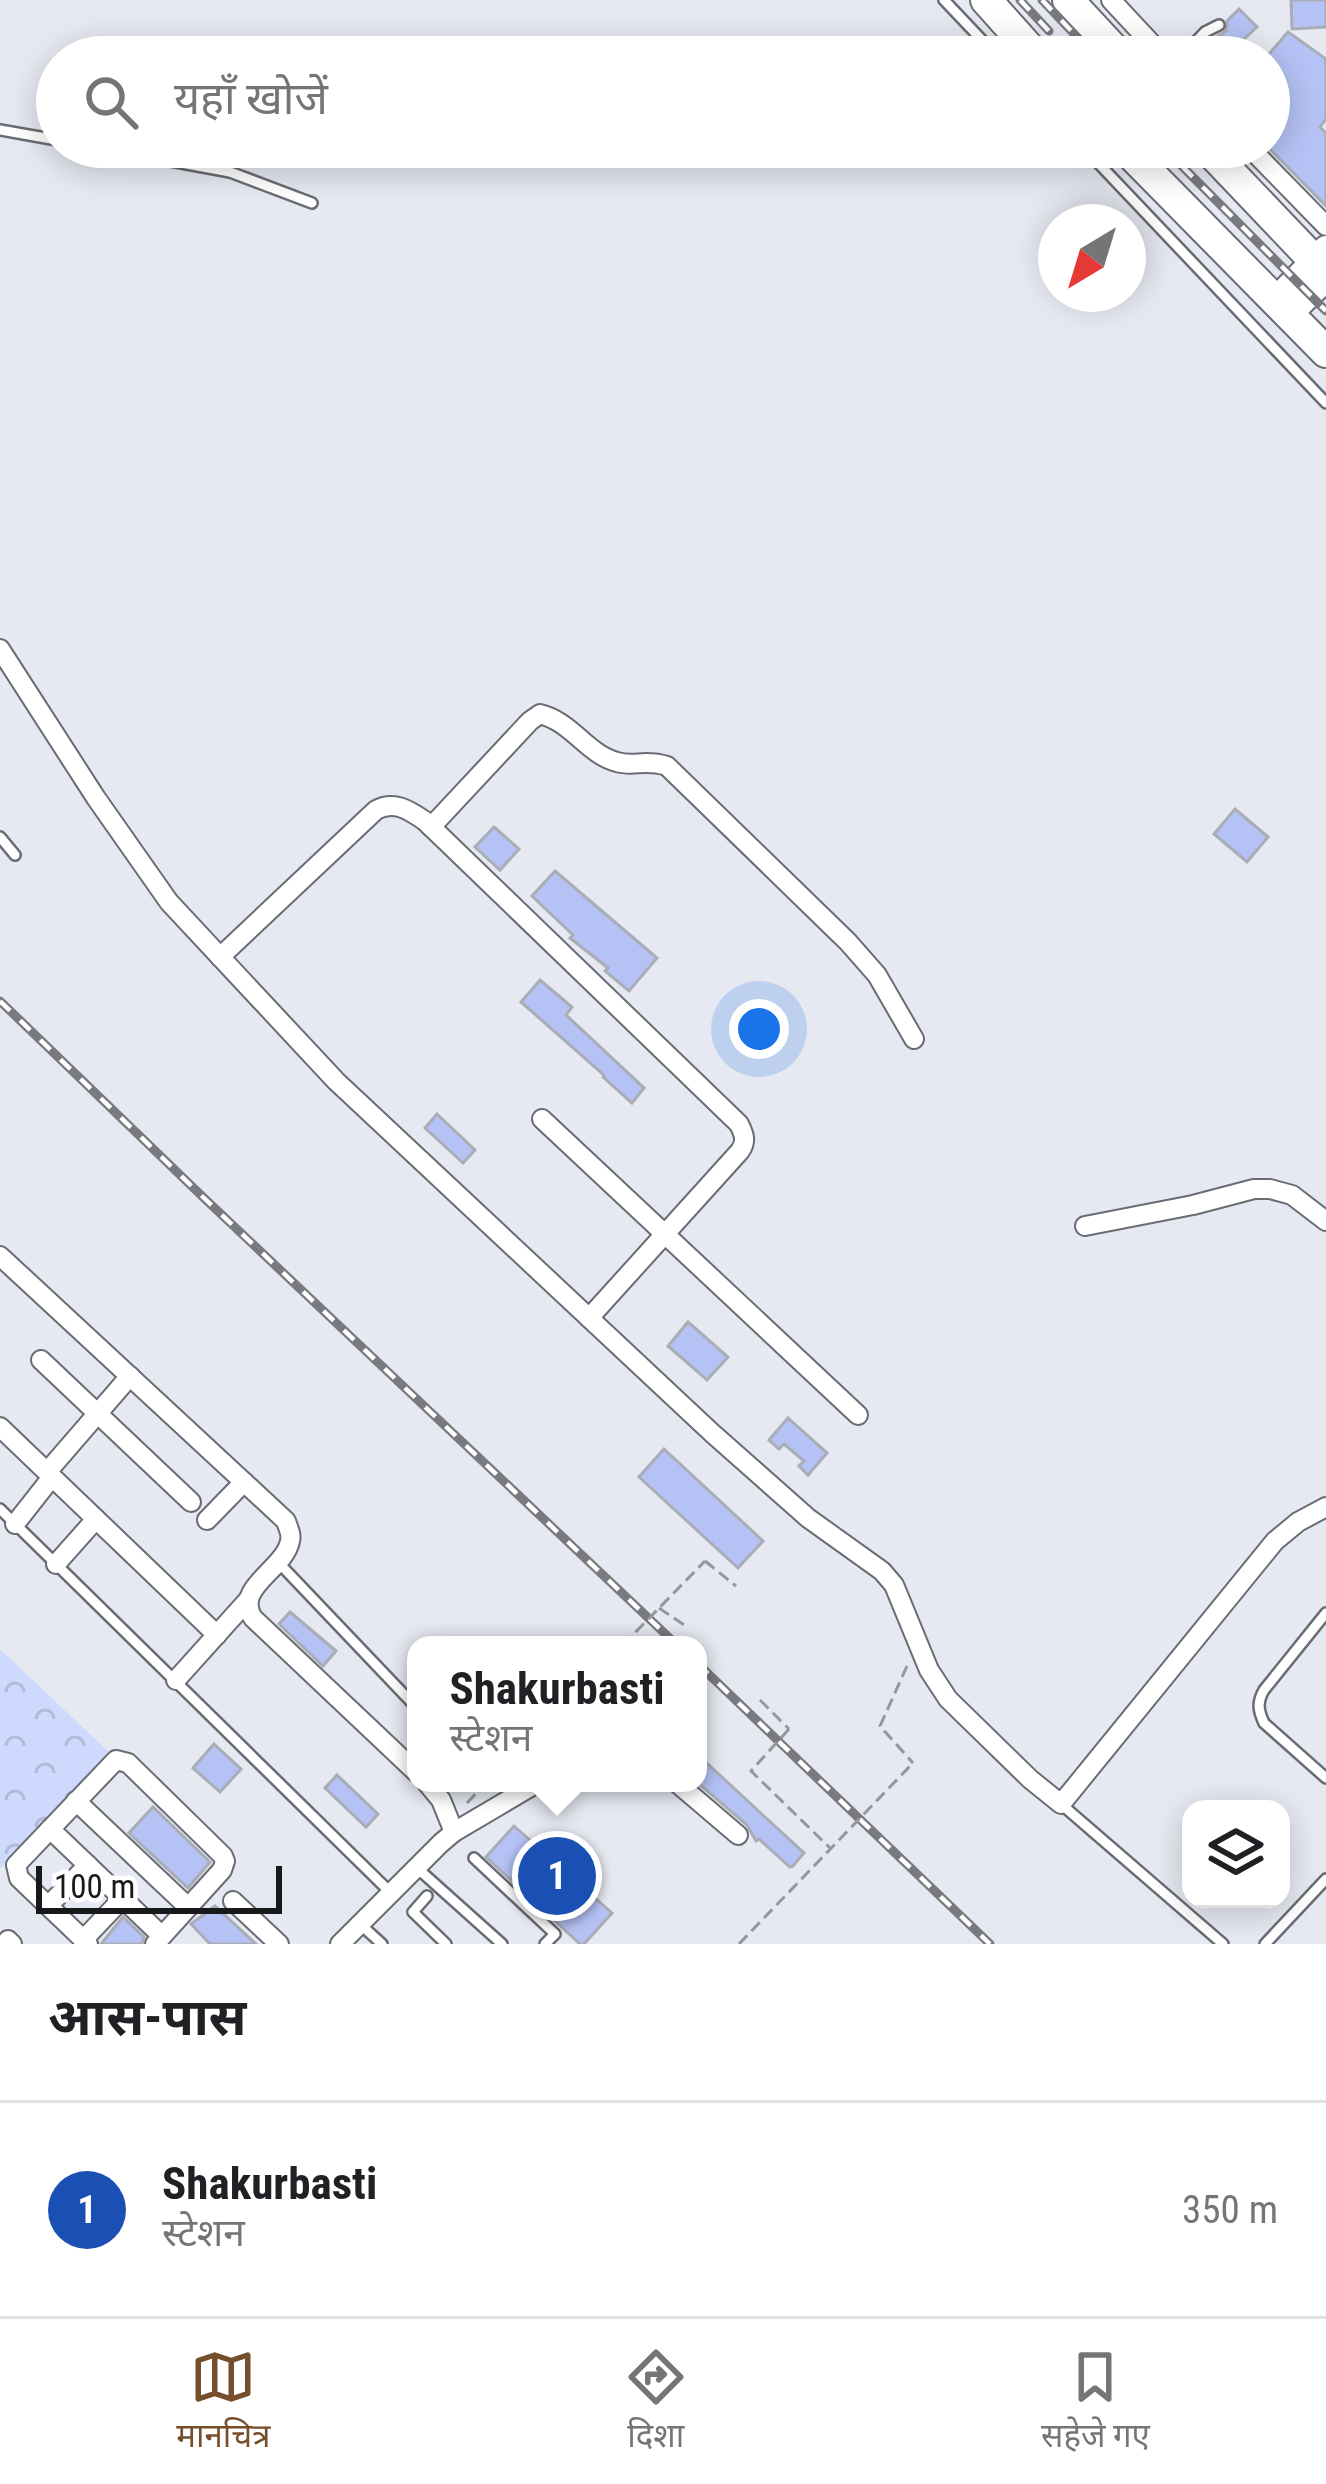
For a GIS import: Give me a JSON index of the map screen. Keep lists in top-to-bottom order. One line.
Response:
{"scale_bar":"100 m","north":"bottom left","page":{"search":"यहाँ खोजें","popup":["Shakurbasti","स्टेशन"],"pins":"1","scale":"100 m","heading":"आस-पास","list":[{"mark":"1","name":"Shakurbasti","note":"स्टेशन","value":"350 m"}],"nav":["मानचित्र","दिशा","सहेजे गए"]}}
